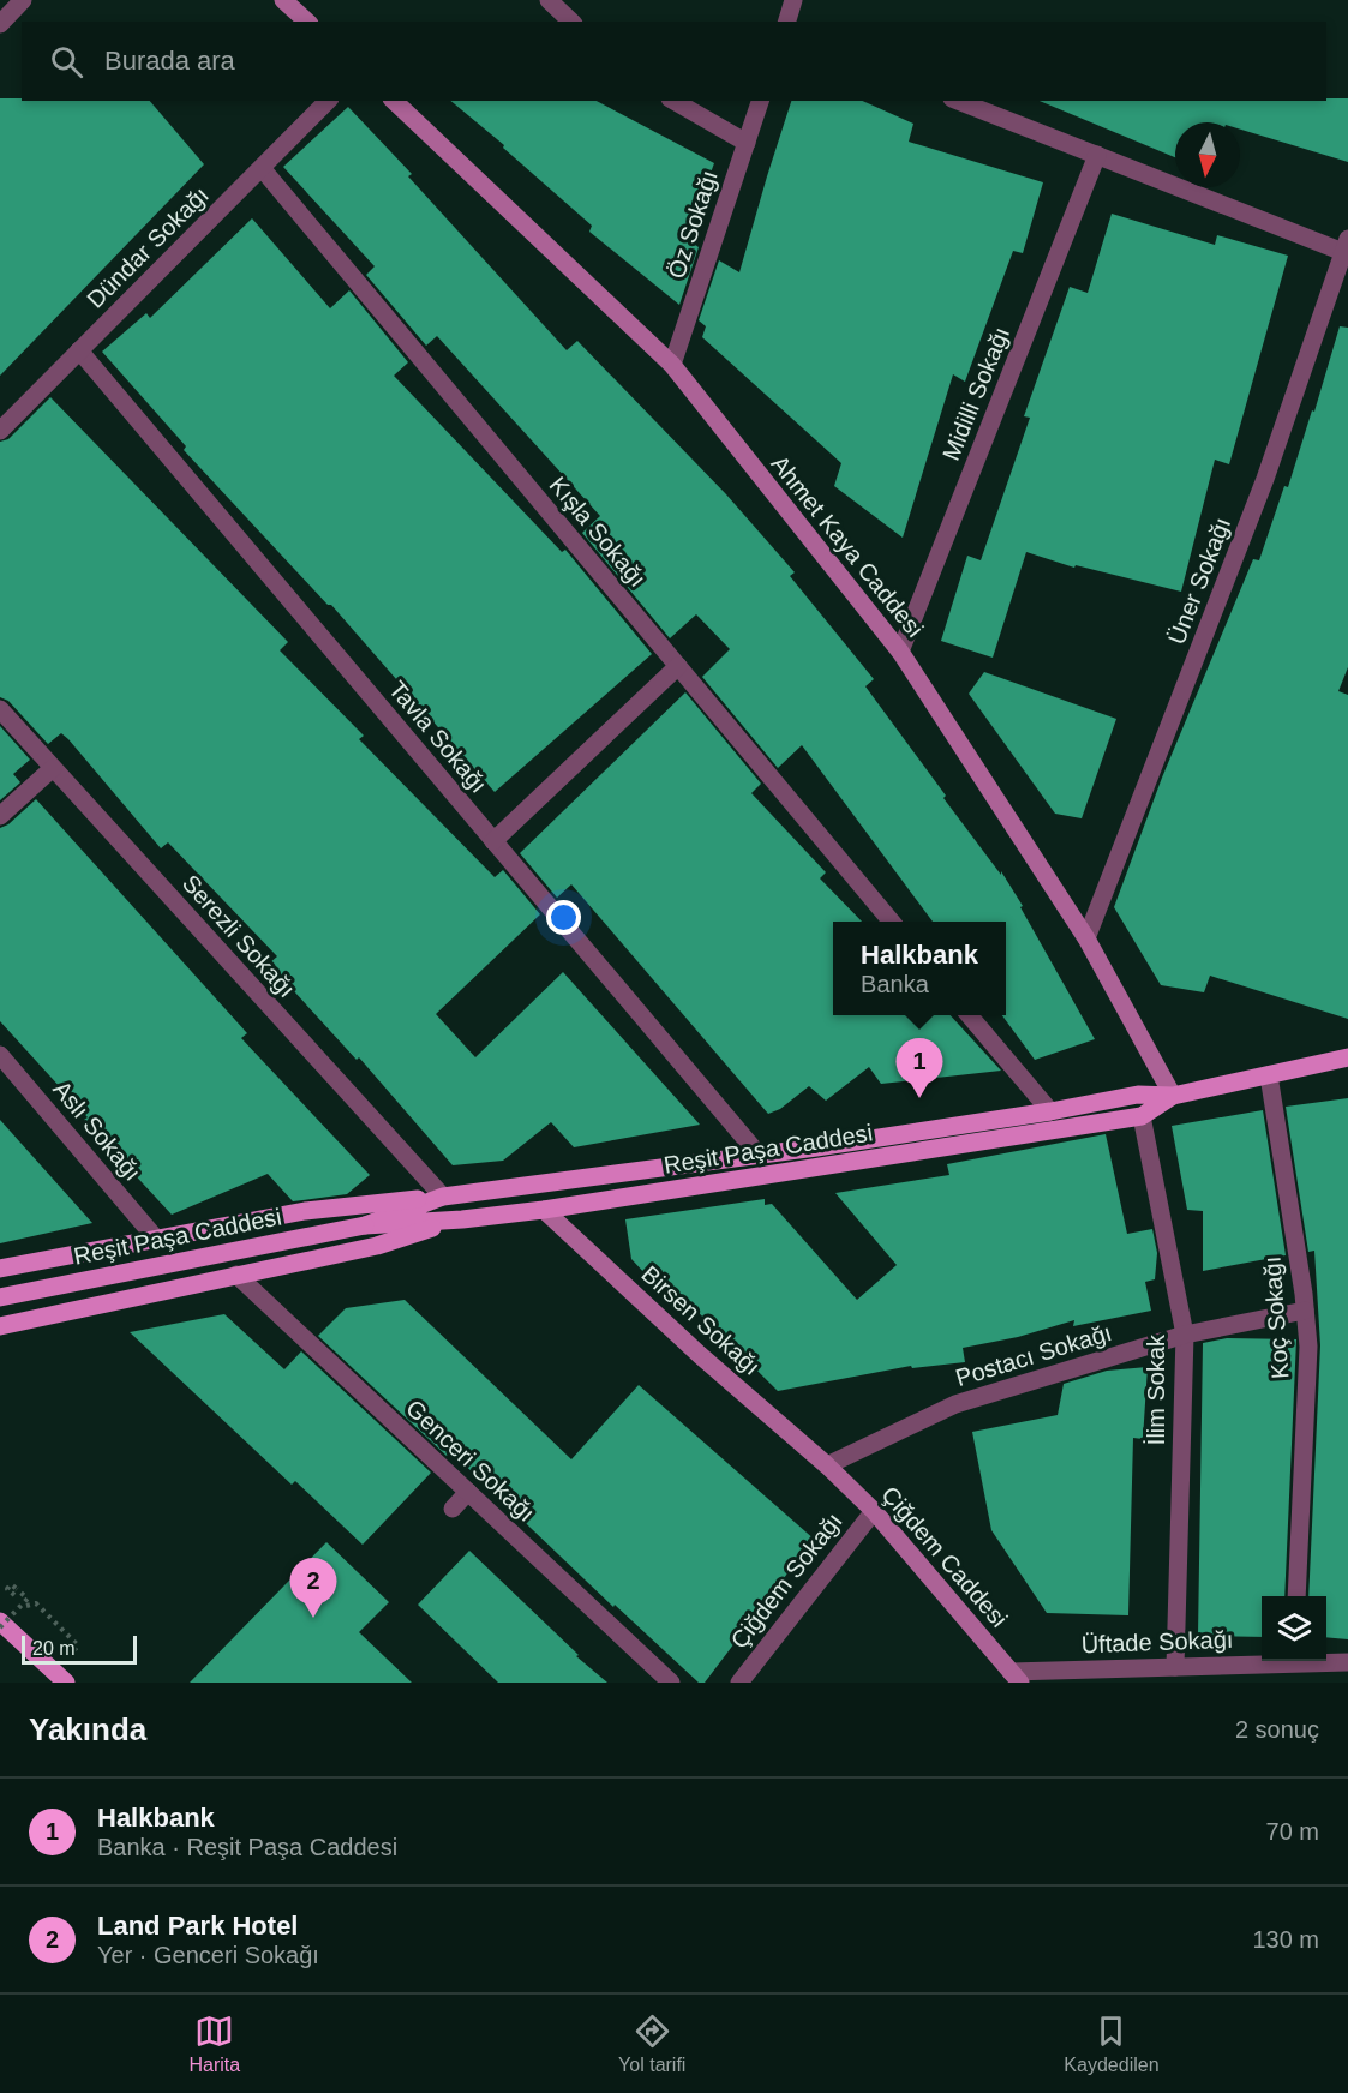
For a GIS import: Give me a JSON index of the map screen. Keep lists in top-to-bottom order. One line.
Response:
{"streets":{"main road":["Reşit Paşa Caddesi"],"street":["Öz Sokağı","Dündar Sokağı","Midilli Sokağı","Kışla Sokağı","Ahmet Kaya Caddesi","Üner Sokağı","Tavla Sokağı","Serezli Sokağı","Aslı Sokağı","Koç Sokağı","Birsen Sokağı","Postacı Sokağı","İlim Sokak","Genceri Sokağı","Çiğdem Caddesi","Çiğdem Sokağı","Üftade Sokağı"]},"crossings":[["Öz Sokağı","Ahmet Kaya Caddesi"],["Dündar Sokağı","Kışla Sokağı"],["Dündar Sokağı","Tavla Sokağı"],["Midilli Sokağı","Ahmet Kaya Caddesi"],["Ahmet Kaya Caddesi","Üner Sokağı"],["Ahmet Kaya Caddesi","Reşit Paşa Caddesi"],["Tavla Sokağı","Reşit Paşa Caddesi"],["Serezli Sokağı","Reşit Paşa Caddesi"],["Reşit Paşa Caddesi","Koç Sokağı"],["Reşit Paşa Caddesi","Birsen Sokağı"],["Reşit Paşa Caddesi","İlim Sokak"],["Koç Sokağı","Postacı Sokağı"],["Birsen Sokağı","Postacı Sokağı"],["Birsen Sokağı","Çiğdem Caddesi"],["Postacı Sokağı","İlim Sokak"],["Postacı Sokağı","Çiğdem Caddesi"],["İlim Sokak","Üftade Sokağı"],["Çiğdem Caddesi","Çiğdem Sokağı"],["Çiğdem Caddesi","Üftade Sokağı"]],"scale_bar":"20 m","north":"bottom","page":{"search":"Burada ara","popup":["Halkbank","Banka"],"pins":["1","2"],"scale":"20 m","heading":["Yakında","2 sonuç"],"list":[{"mark":"1","name":"Halkbank","note":"Banka · Reşit Paşa Caddesi","value":"70 m"},{"mark":"2","name":"Land Park Hotel","note":"Yer · Genceri Sokağı","value":"130 m"}],"nav":["Harita","Yol tarifi","Kaydedilen"]}}
